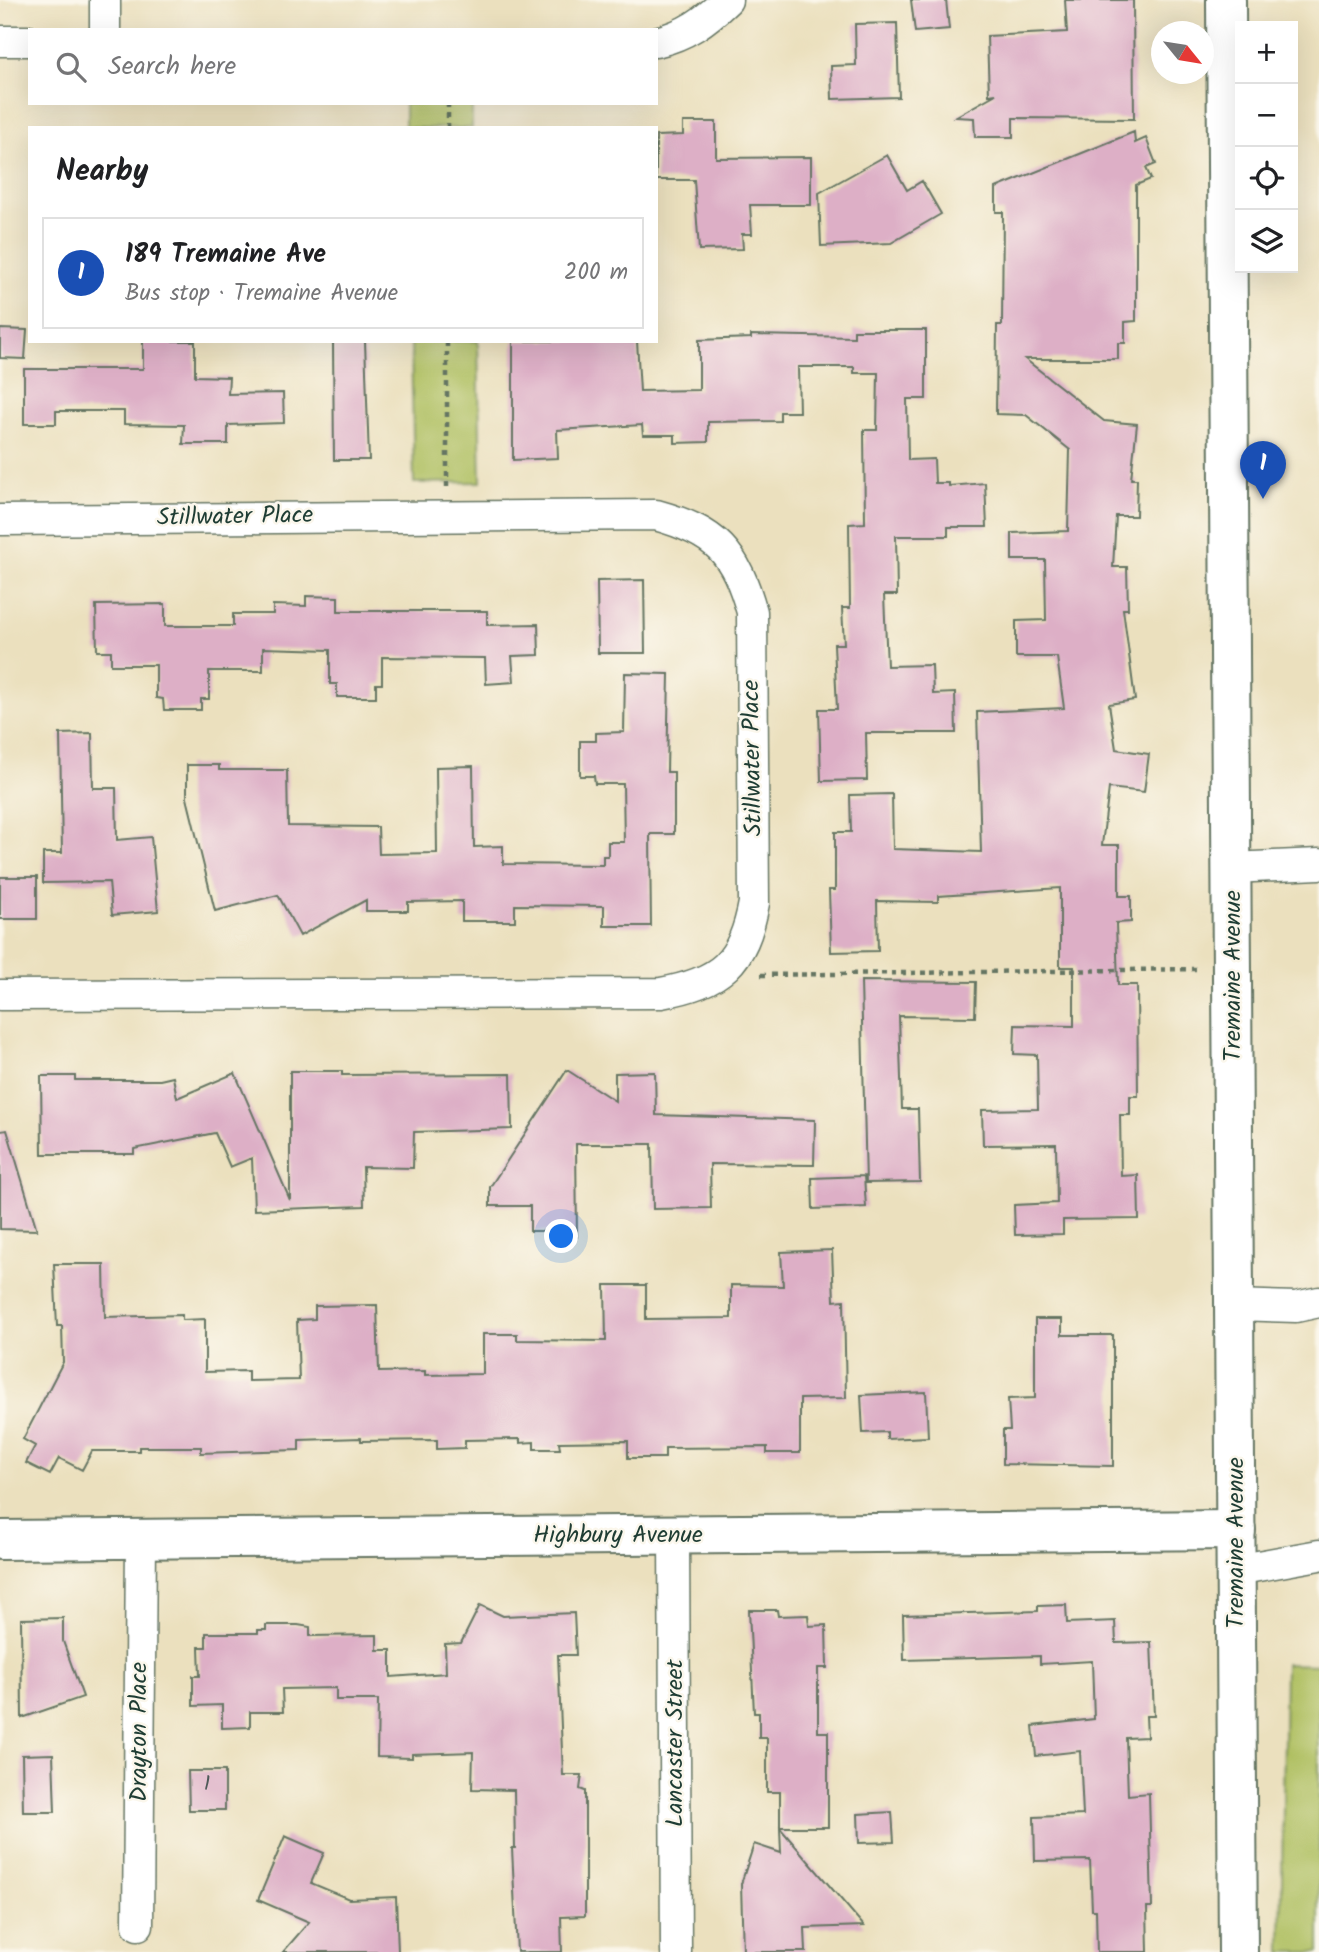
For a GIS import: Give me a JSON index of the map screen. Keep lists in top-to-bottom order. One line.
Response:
{"streets":{"main road":["Tremaine Avenue","Highbury Avenue"],"street":["Stillwater Place","Drayton Place","Lancaster Street"]},"crossings":[["Tremaine Avenue","Highbury Avenue"],["Highbury Avenue","Drayton Place"],["Highbury Avenue","Lancaster Street"]],"house_numbers":["1"],"north":"bottom right","page":{"map_buttons":["+","−"],"search":"Search here","heading":"Nearby","list":[{"mark":"1","name":"189 Tremaine Ave","note":"Bus stop · Tremaine Avenue","value":"200 m"}],"pins":"1"}}
